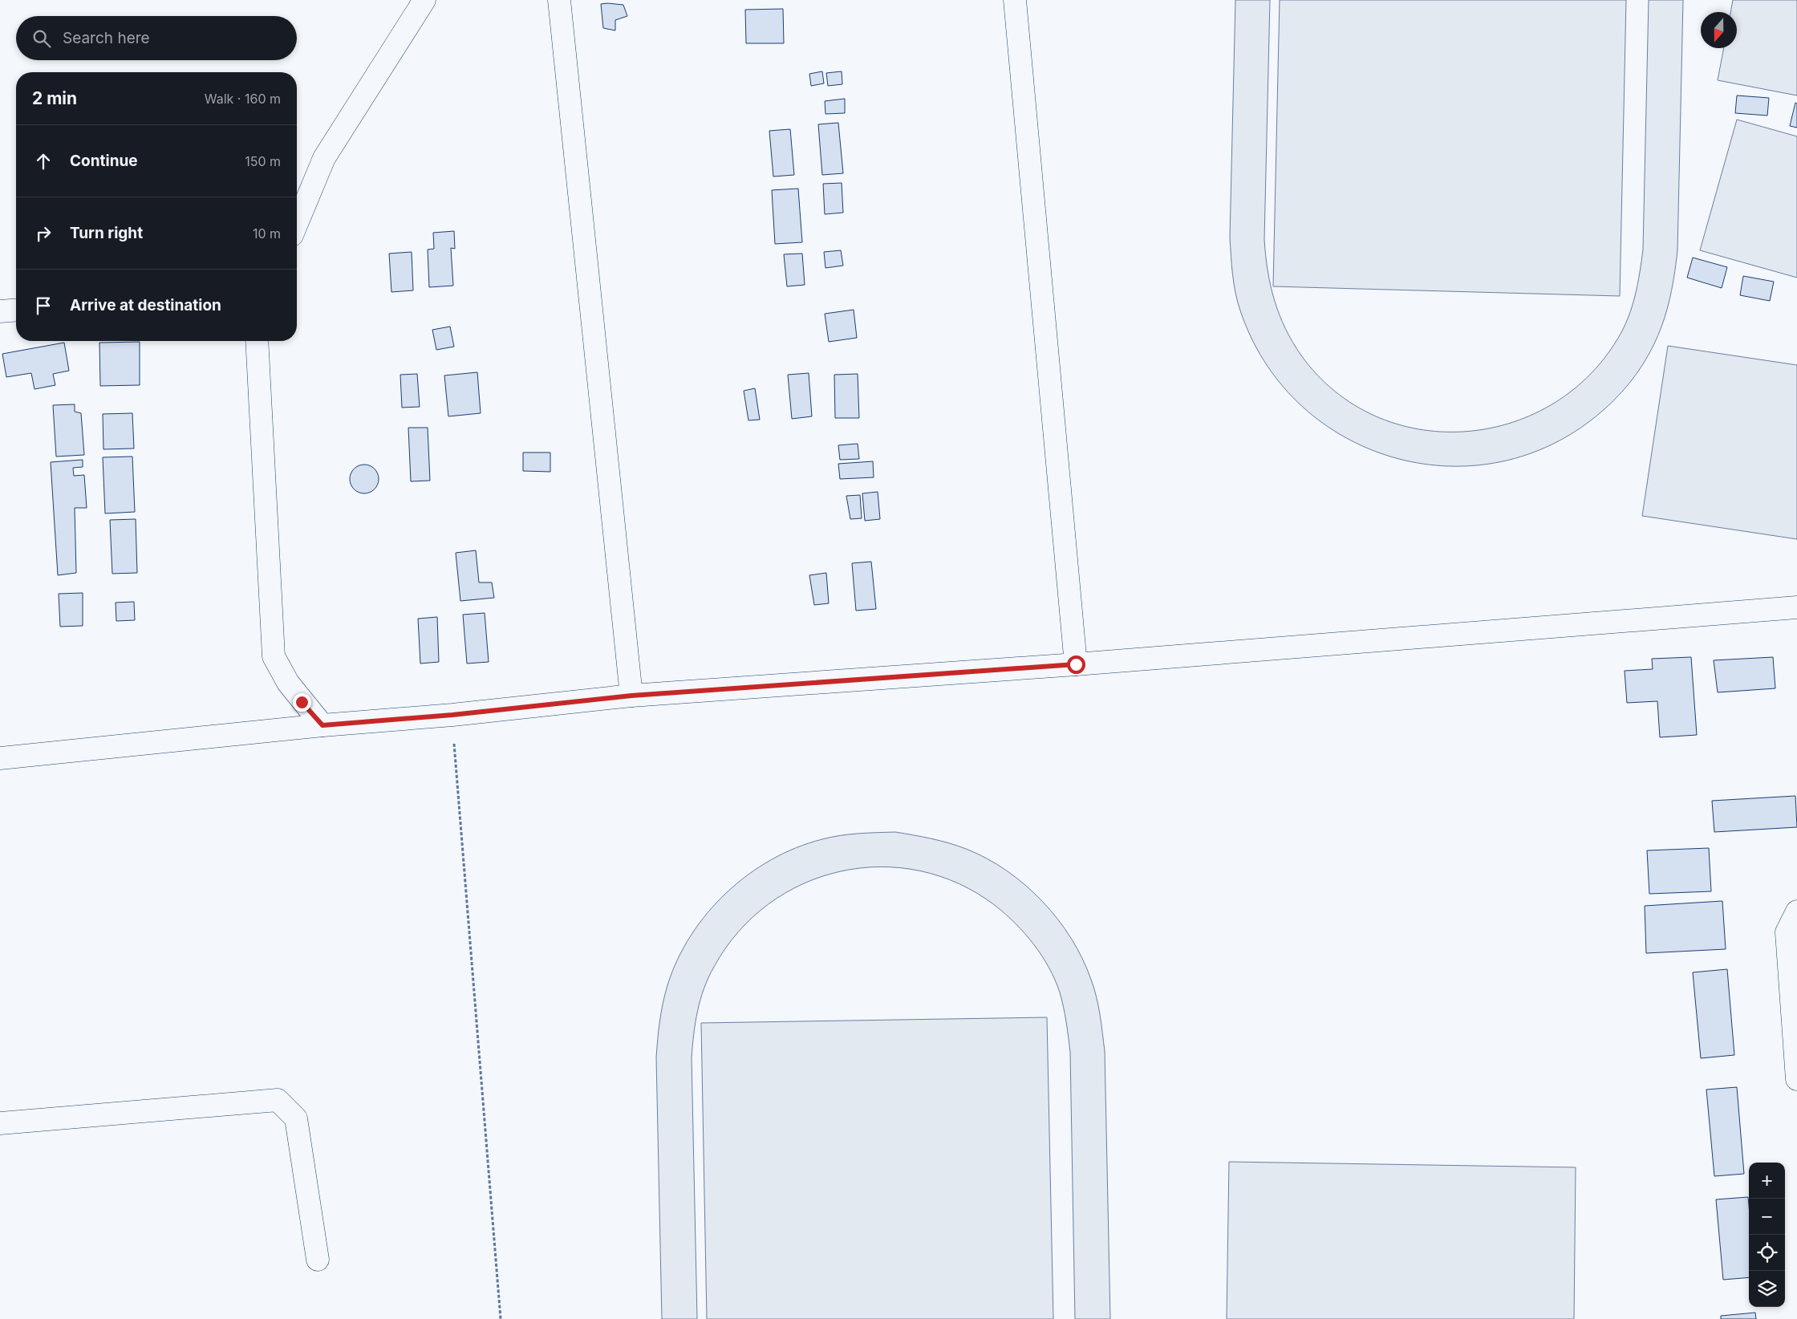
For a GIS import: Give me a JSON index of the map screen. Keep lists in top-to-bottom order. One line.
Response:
{"north":"bottom","page":{"search":"Search here","heading":["2 min","Walk · 160 m"],"list":[["Continue","150 m"],["Turn right","10 m"],"Arrive at destination"],"map_buttons":["+","−"]}}
